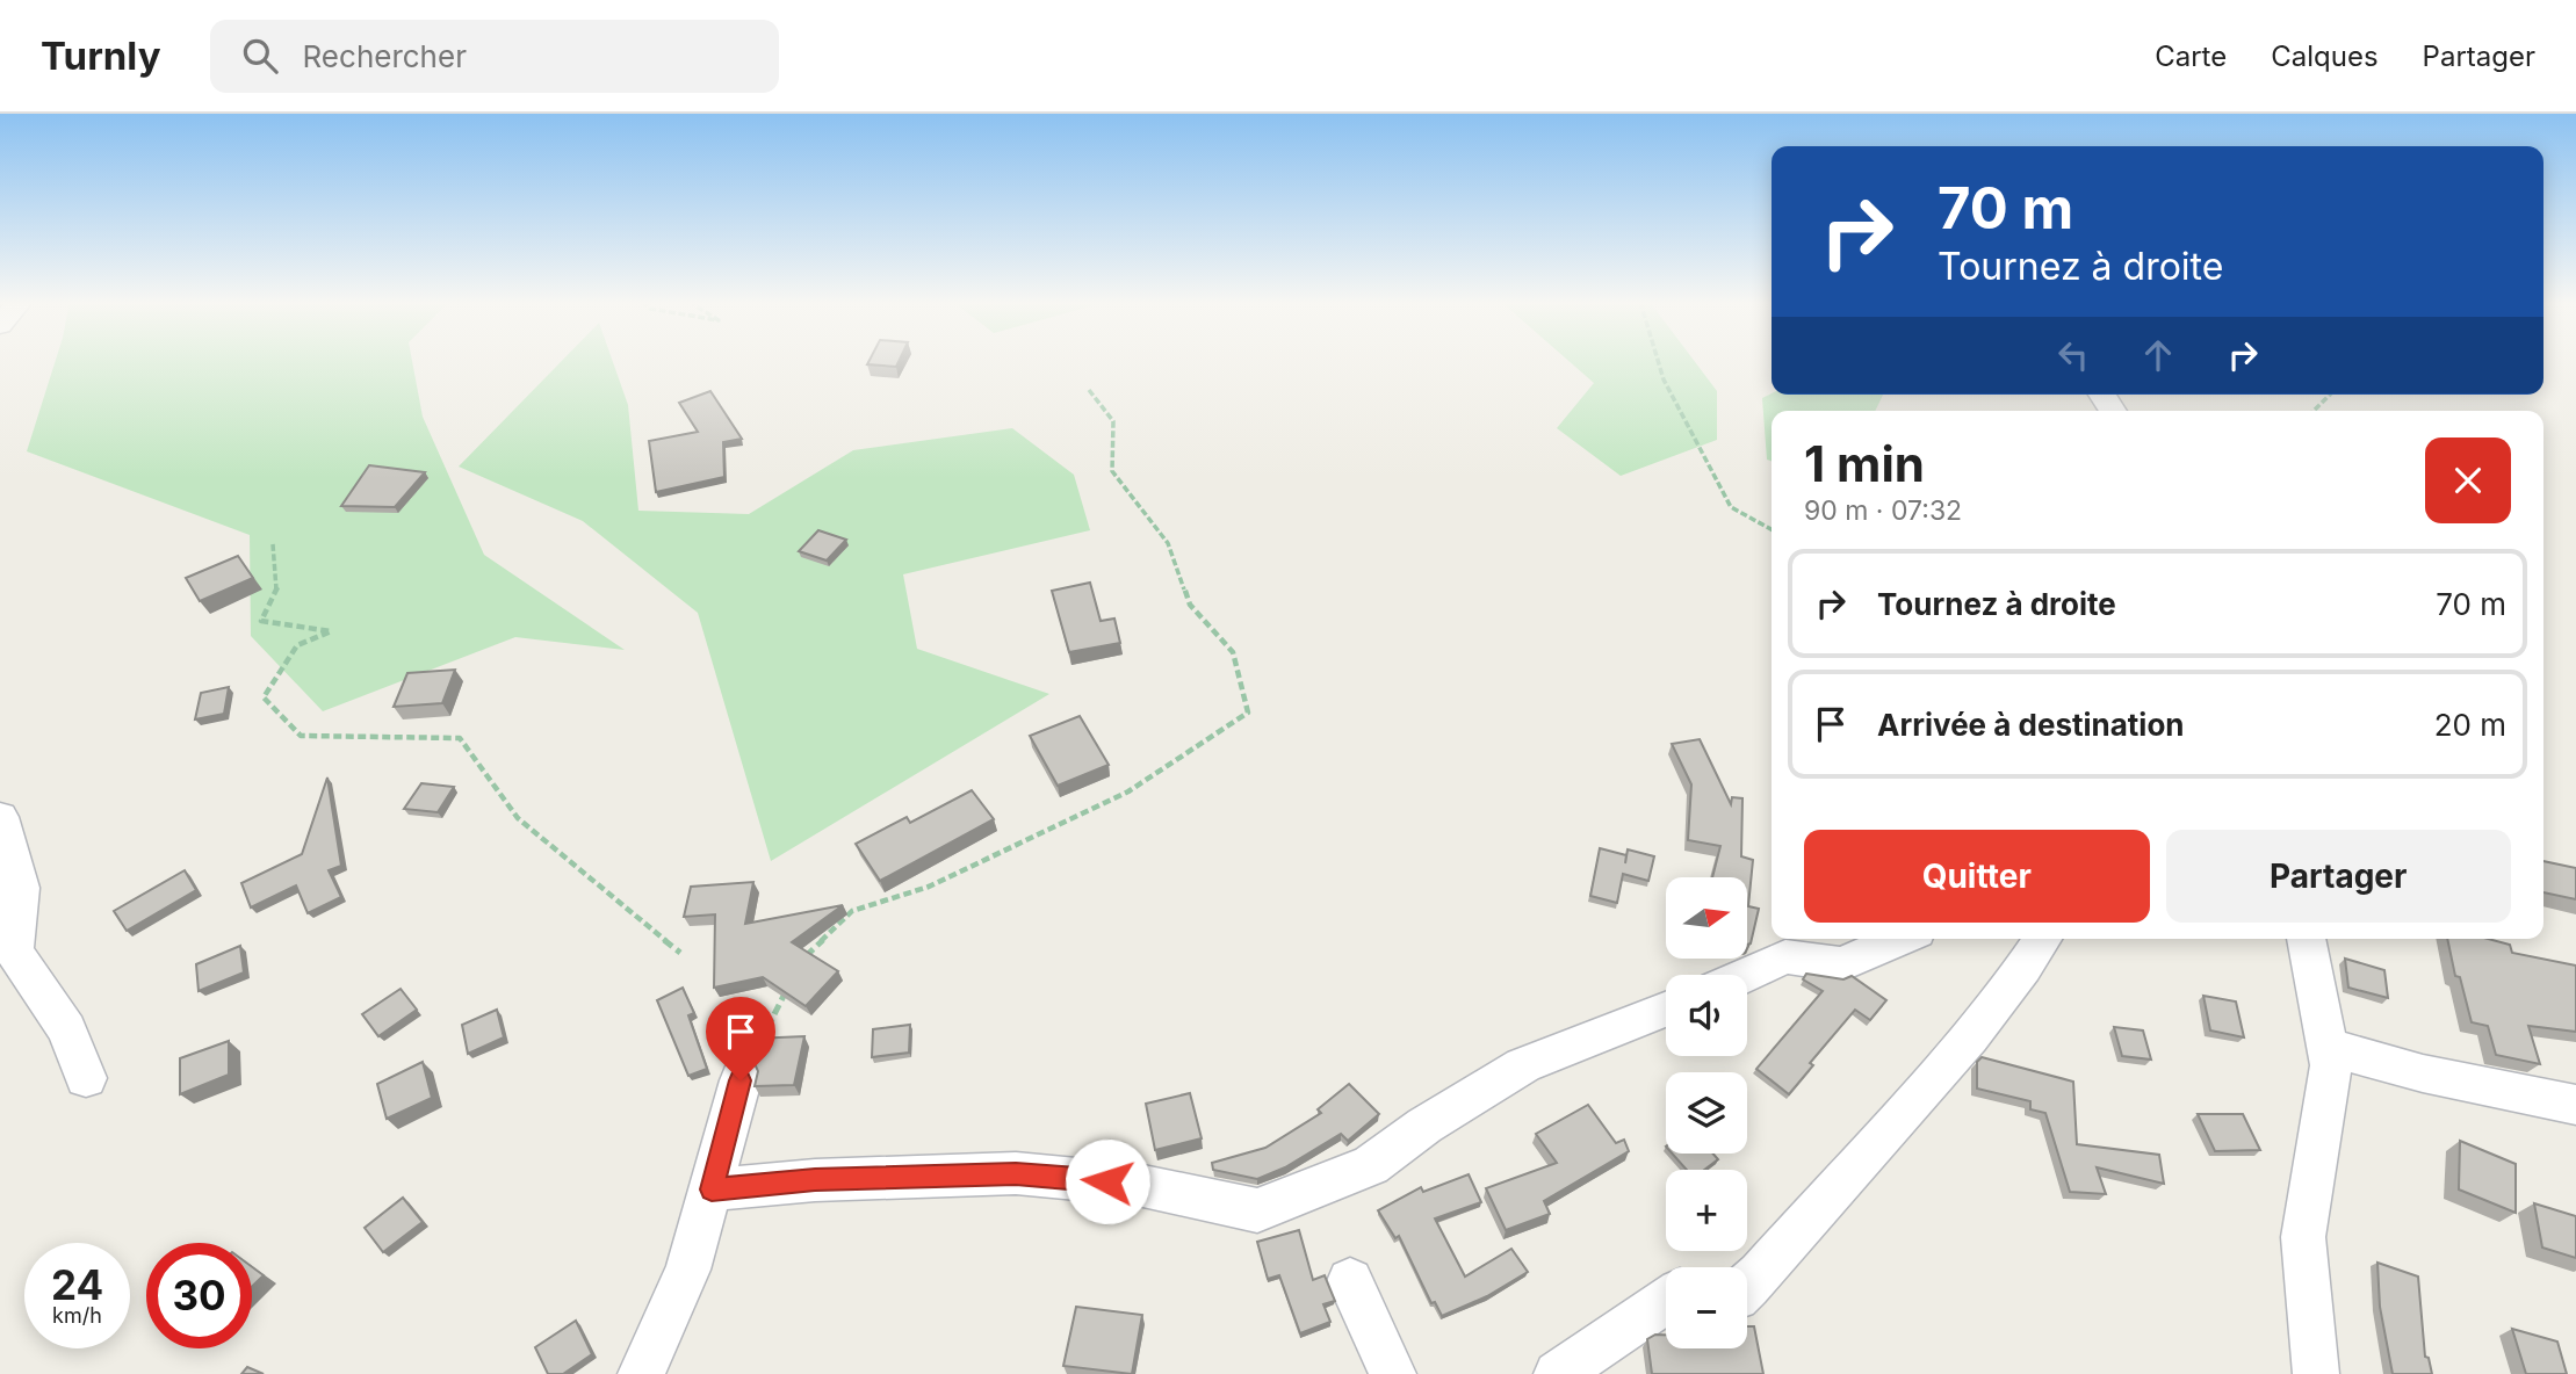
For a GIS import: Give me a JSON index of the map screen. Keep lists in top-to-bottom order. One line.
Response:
{"north":"right","page":{"header":"Turnly","search":"Rechercher","nav":["Carte","Calques","Partager"],"turn":["70 m","Tournez à droite"],"heading":["1 min","90 m · 07:32"],"list":[{"name":"Tournez à droite","value":"70 m"},{"name":"Arrivée à destination","value":"20 m"}],"buttons":["Quitter","Partager"],"map_buttons":["+","−"],"speed":"24 km/h","limit":"30"}}
